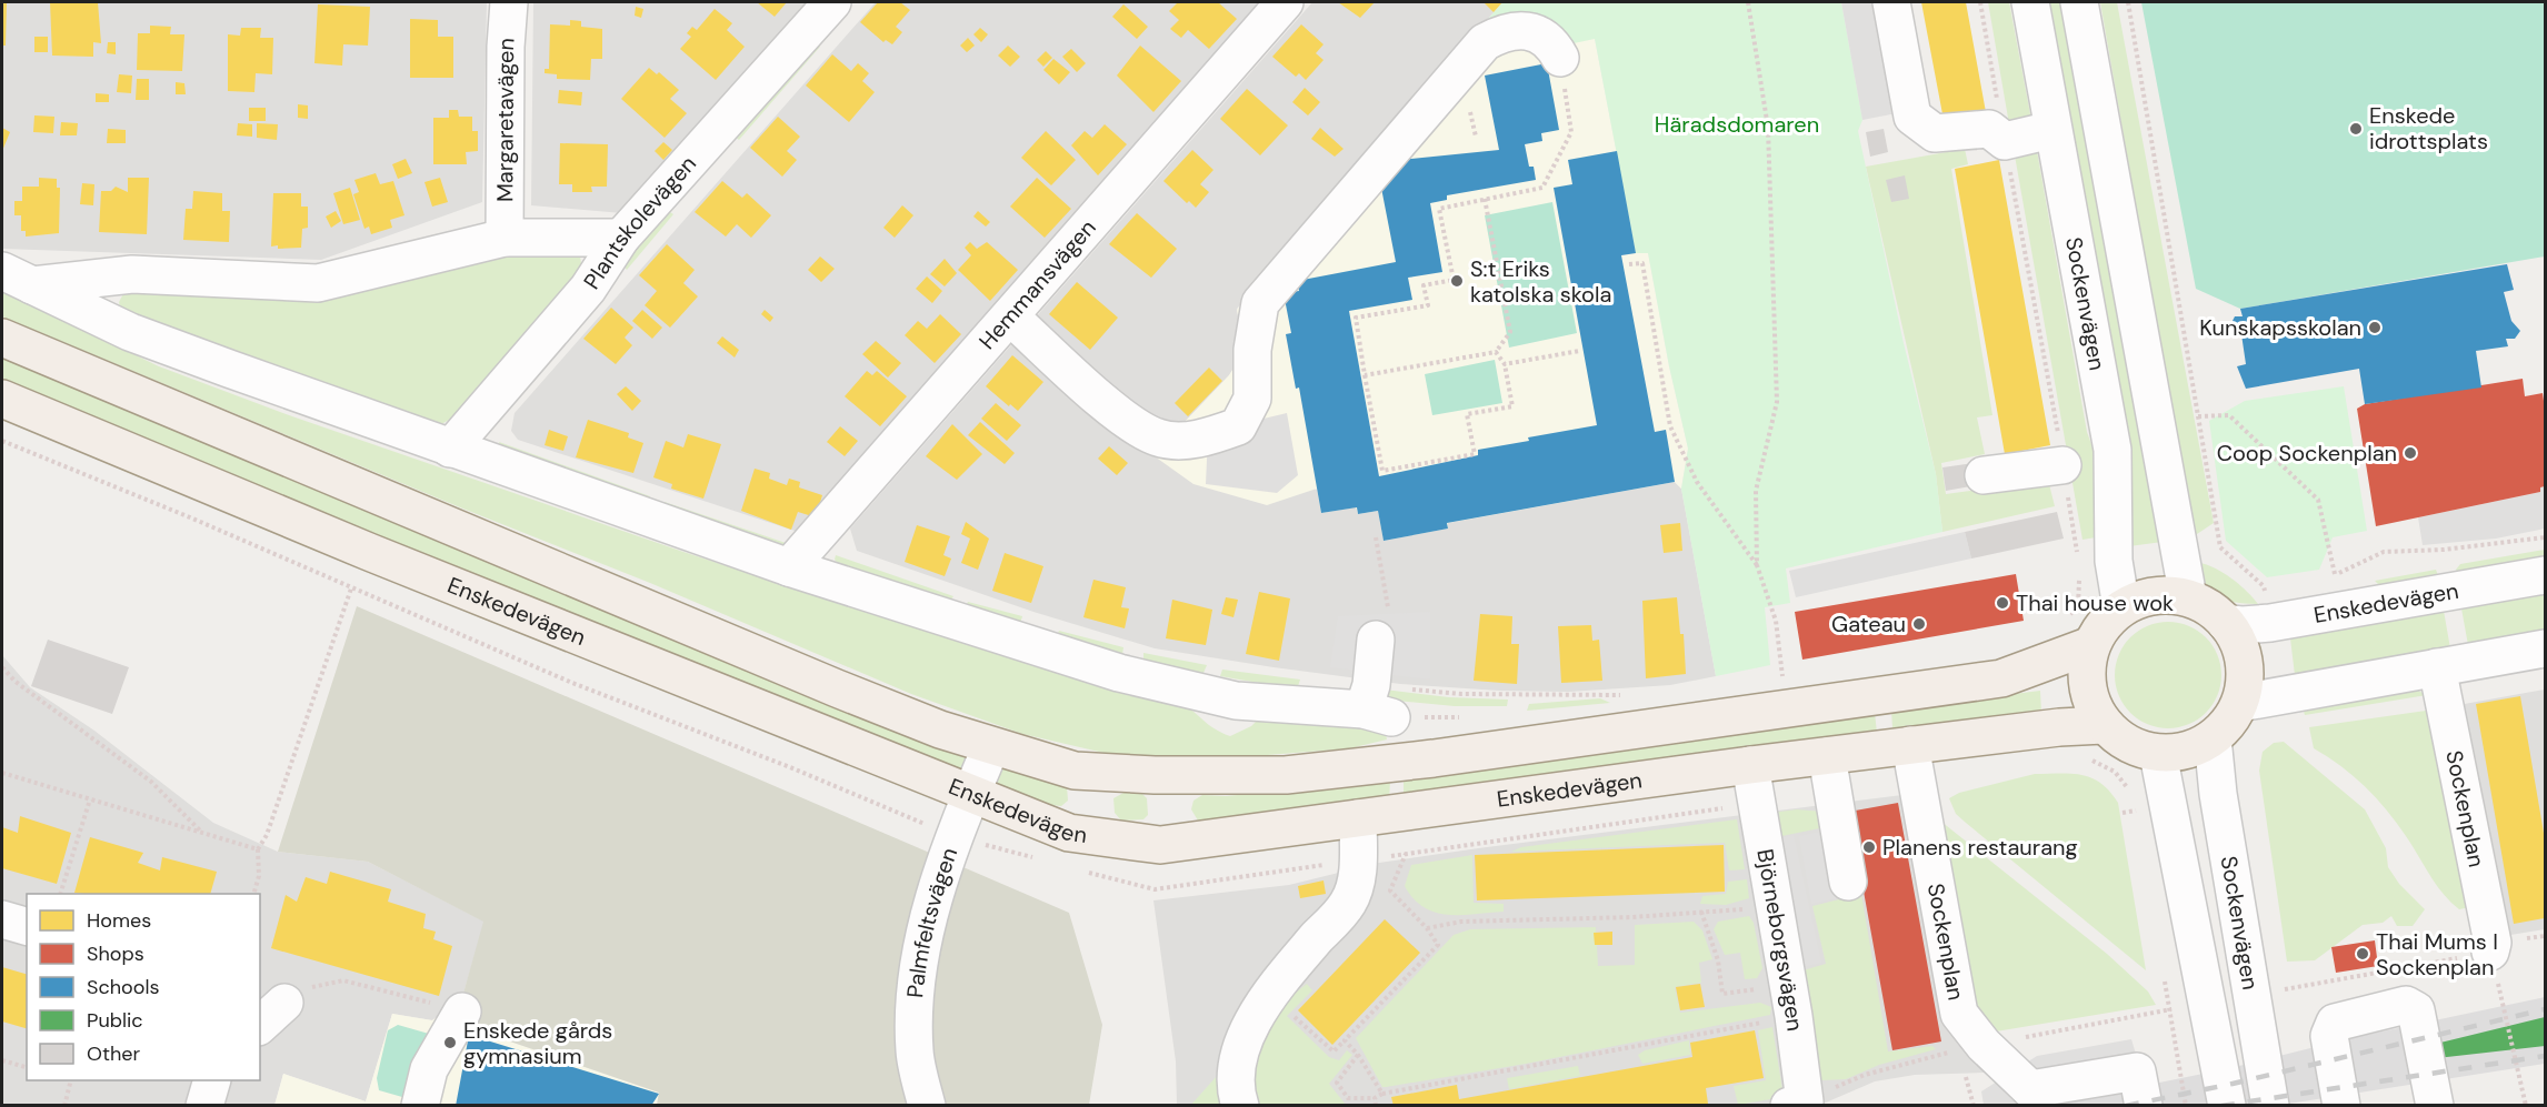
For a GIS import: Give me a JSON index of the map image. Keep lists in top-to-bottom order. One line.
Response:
{"streets":{"main road":["Enskedevägen"],"street":["Margaretavägen","Plantskolevägen","Hemmansvägen","Sockenvägen","Sockenplan","Palmfeltsvägen","Björneborgsvägen"]},"crossings":[["Sockenvägen","Enskedevägen"],["Enskedevägen","Sockenplan"],["Enskedevägen","Palmfeltsvägen"],["Enskedevägen","Björneborgsvägen"]],"parks":["Häradsdomaren"],"places":["Enskede idrottsplats","S:t Eriks katolska skola","Kunskapsskolan","Coop Sockenplan","Thai house wok","Gateau","Planens restaurang","Thai Mums I Sockenplan","Enskede gårds gymnasium"],"legend":["Homes","Shops","Schools","Public","Other"]}
